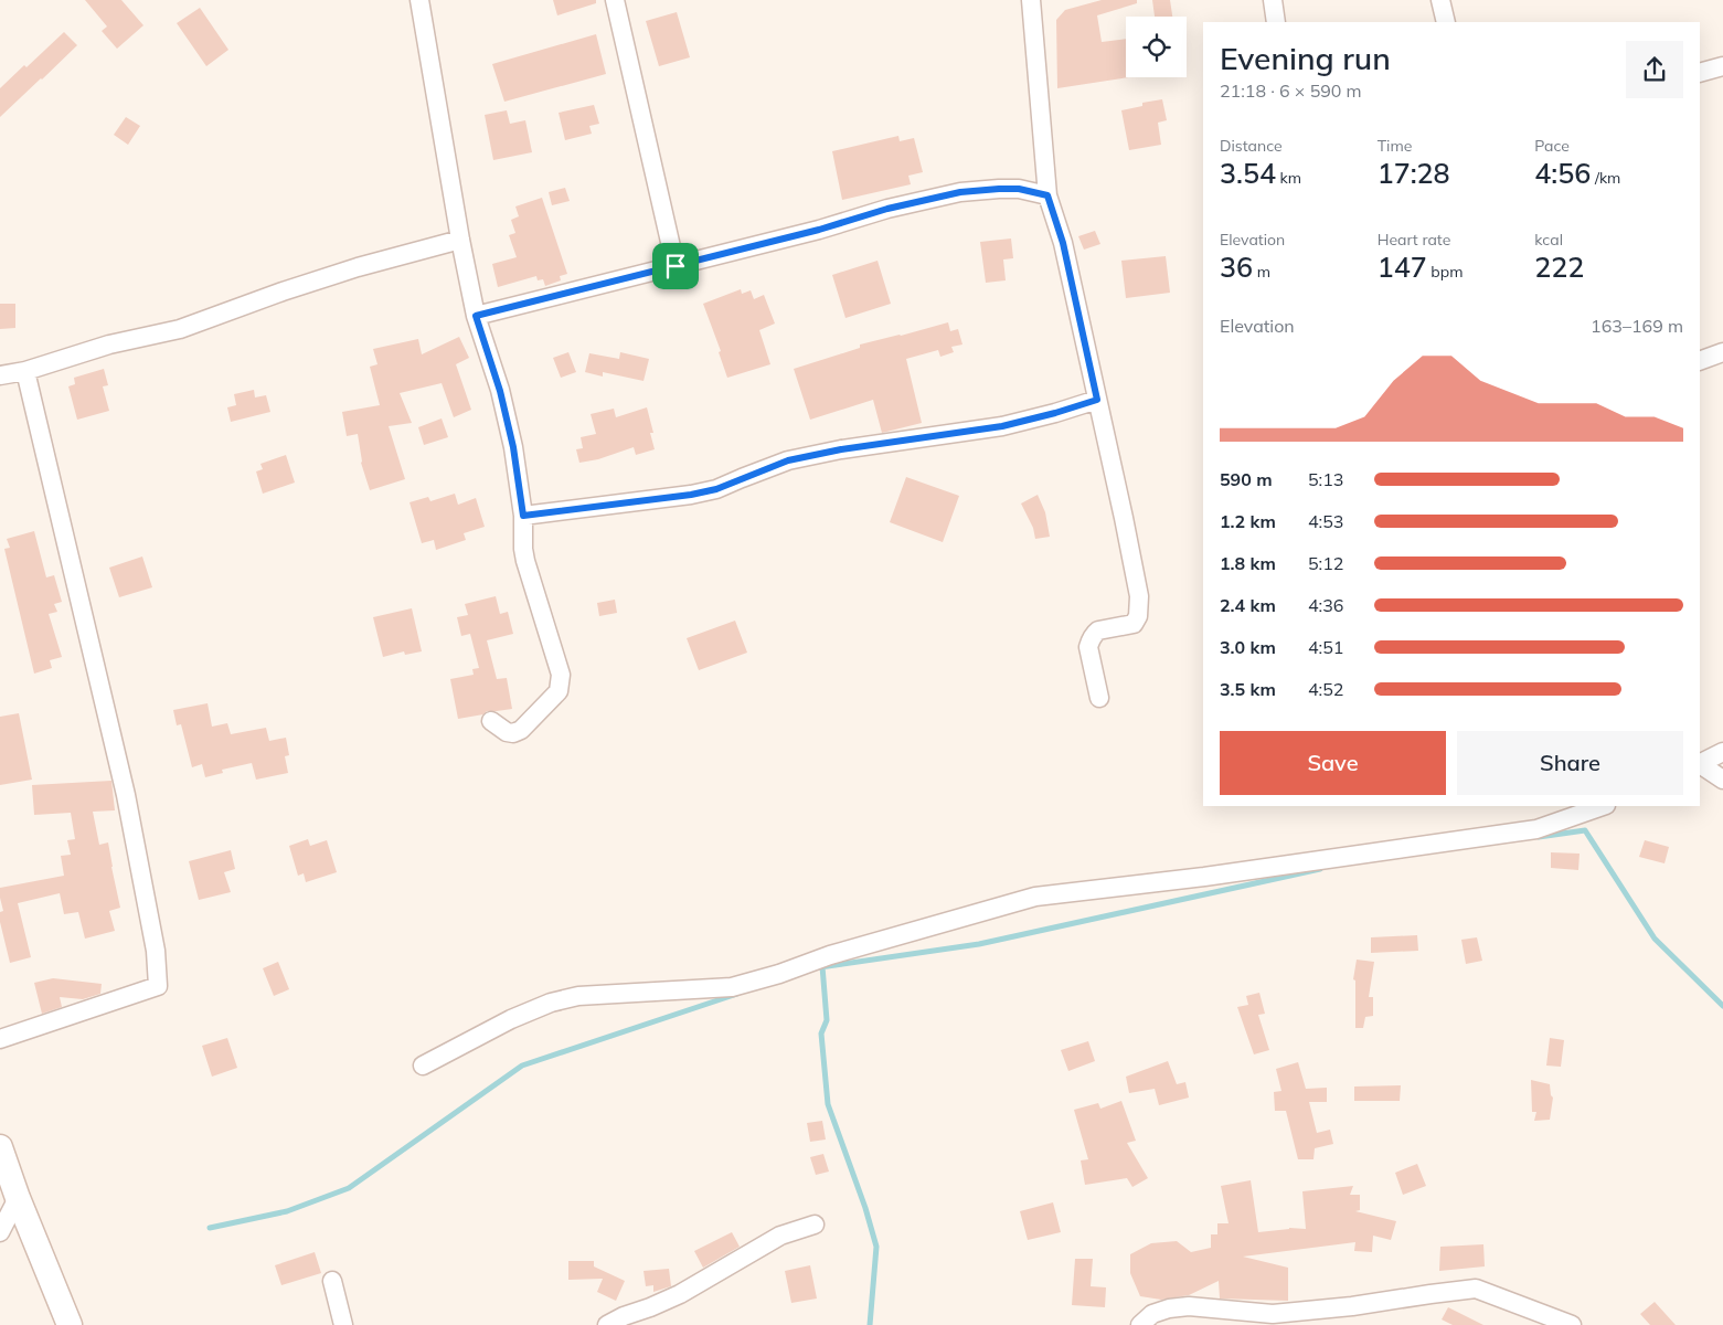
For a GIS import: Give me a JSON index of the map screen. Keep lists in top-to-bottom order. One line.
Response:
{"page":{"heading":["Evening run","21:18 · 6 × 590 m"],"stats":[["Distance","3.54 km"],["Time","17:28"],["Pace","4:56 /km"],["Elevation","36 m"],["Heart rate","147 bpm"],["kcal","222"]],"chart":["Elevation","163–169 m"],"list":[{"name":"590 m","note":"5:13"},{"name":"1.2 km","note":"4:53"},{"name":"1.8 km","note":"5:12"},{"name":"2.4 km","note":"4:36"},{"name":"3.0 km","note":"4:51"},{"name":"3.5 km","note":"4:52"}],"buttons":["Save","Share"]}}
